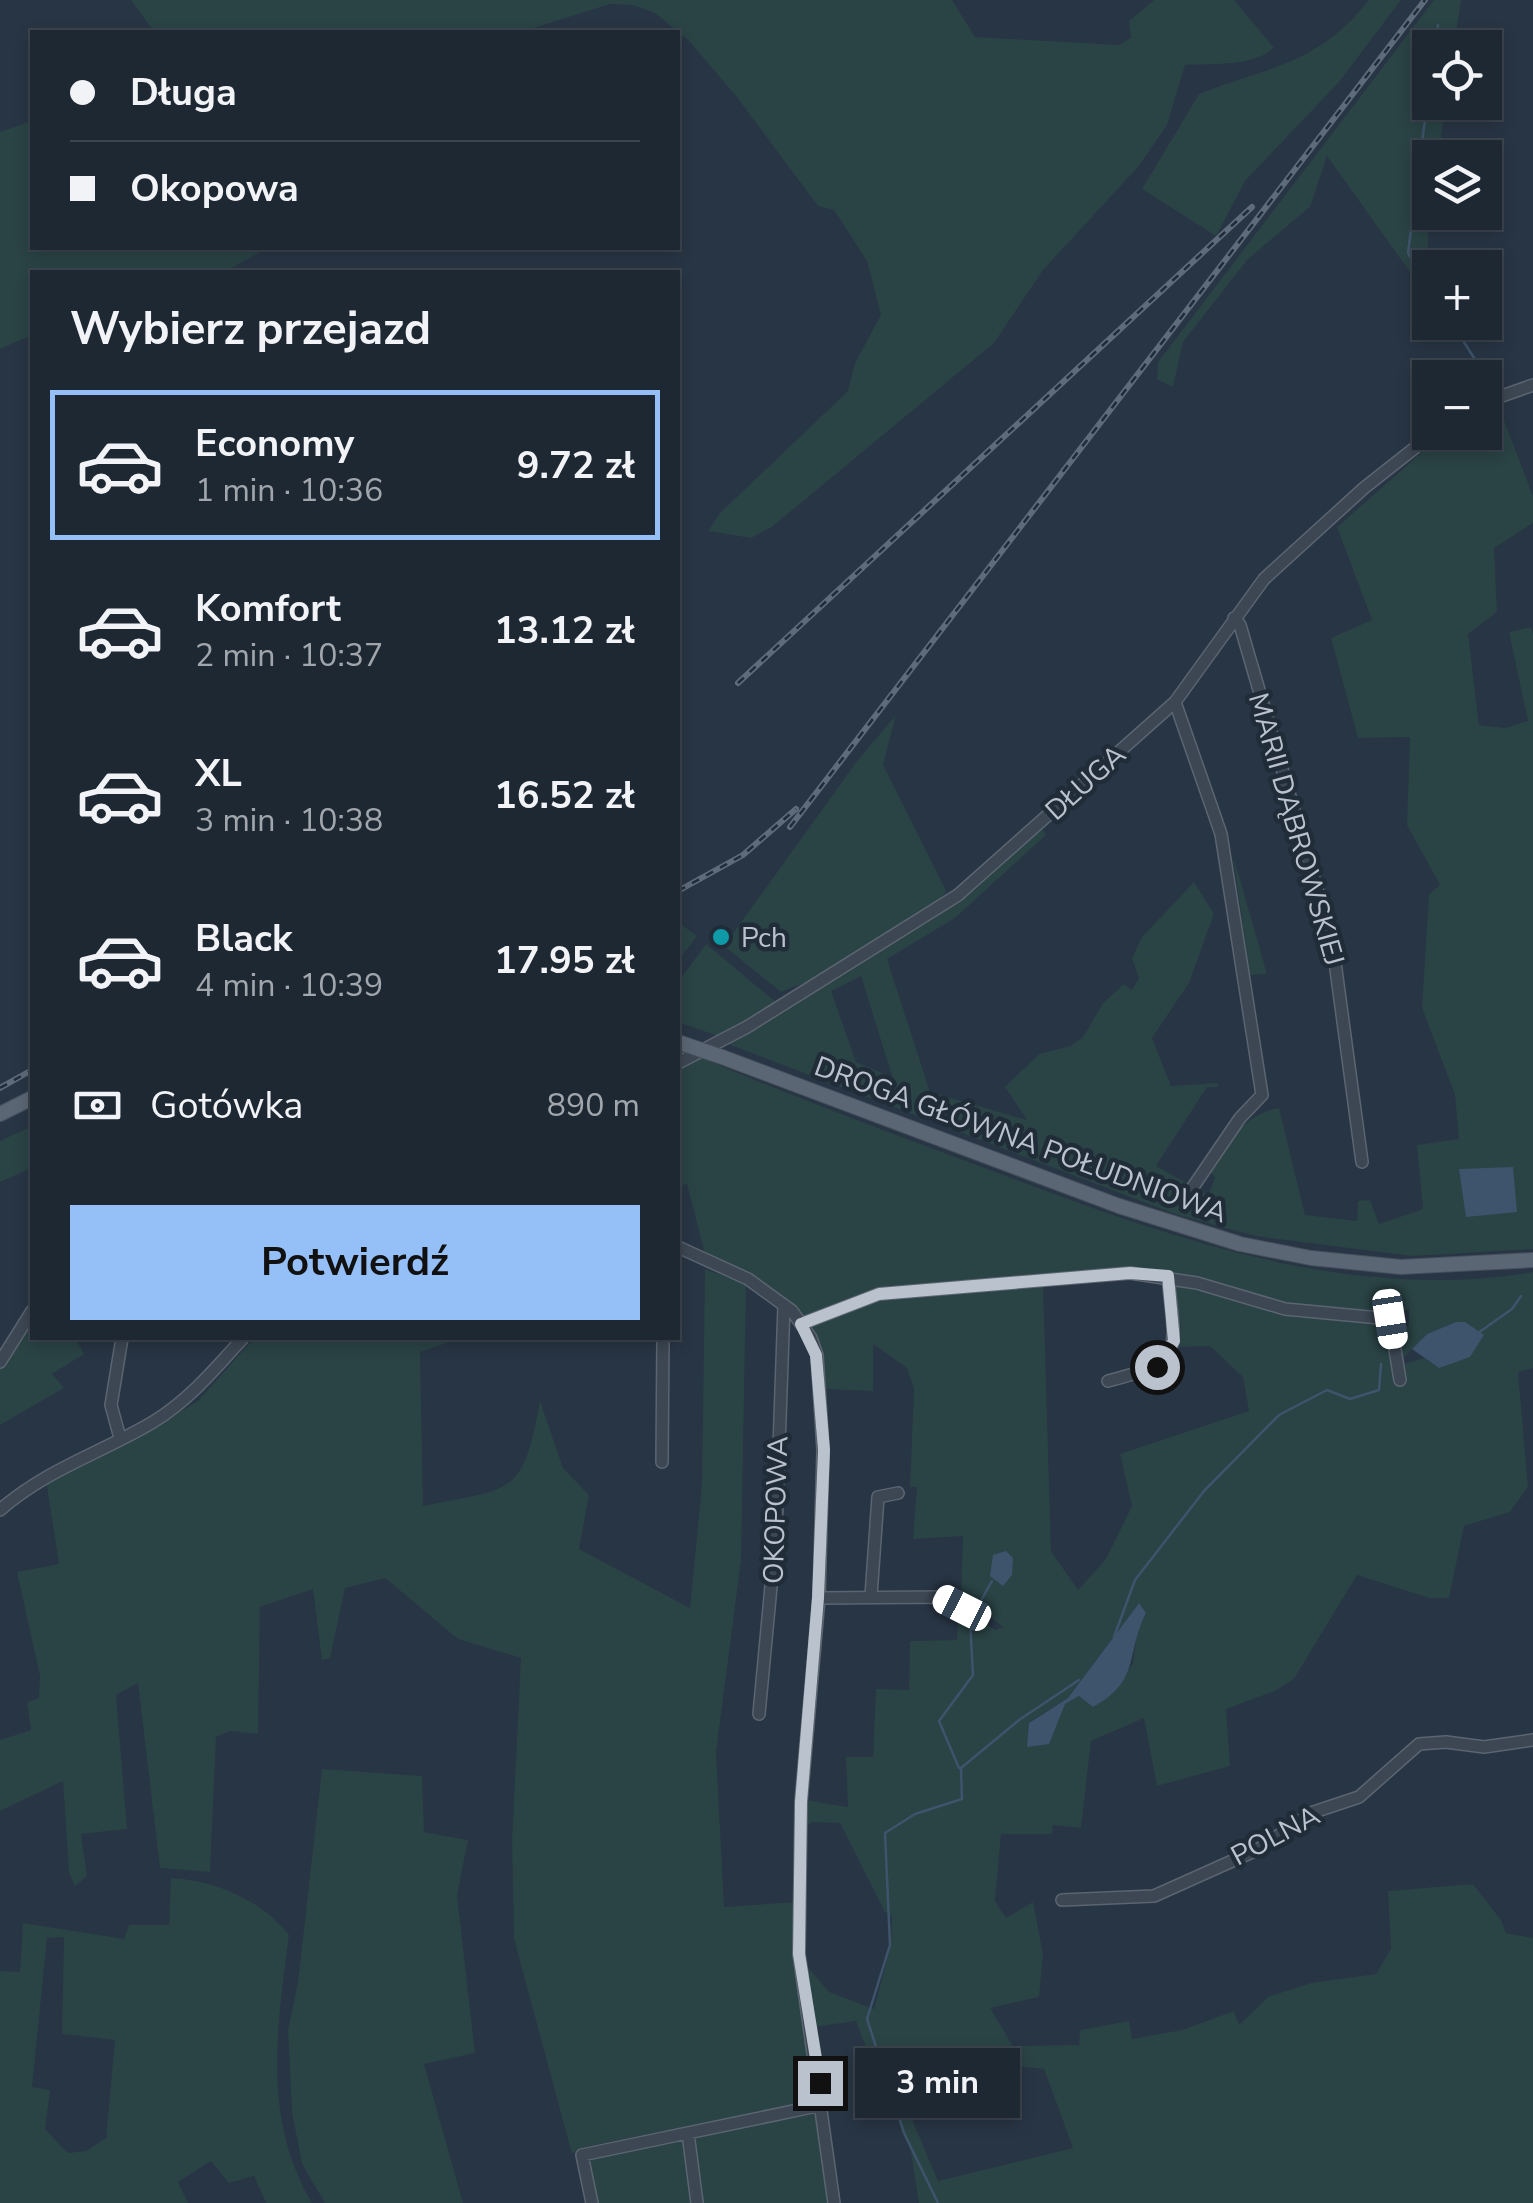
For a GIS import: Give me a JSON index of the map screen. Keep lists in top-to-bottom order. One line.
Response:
{"streets":{"main road":["DROGA GŁÓWNA POŁUDNIOWA"],"street":["DŁUGA","MARII DĄBROWSKIEJ","OKOPOWA","POLNA"]},"crossings":[["DŁUGA","MARII DĄBROWSKIEJ"]],"places":["Pch"],"page":{"map_buttons":["+","−"],"banner":["Długa","Okopowa"],"heading":"Wybierz przejazd","list":[{"name":"Economy","note":"1 min · 10:36","value":"9.72 zł"},{"name":"Komfort","note":"2 min · 10:37","value":"13.12 zł"},{"name":"XL","note":"3 min · 10:38","value":"16.52 zł"},{"name":"Black","note":"4 min · 10:39","value":"17.95 zł"}],"pay":["Gotówka","890 m"],"buttons":"Potwierdź","bubble":"3 min"}}
